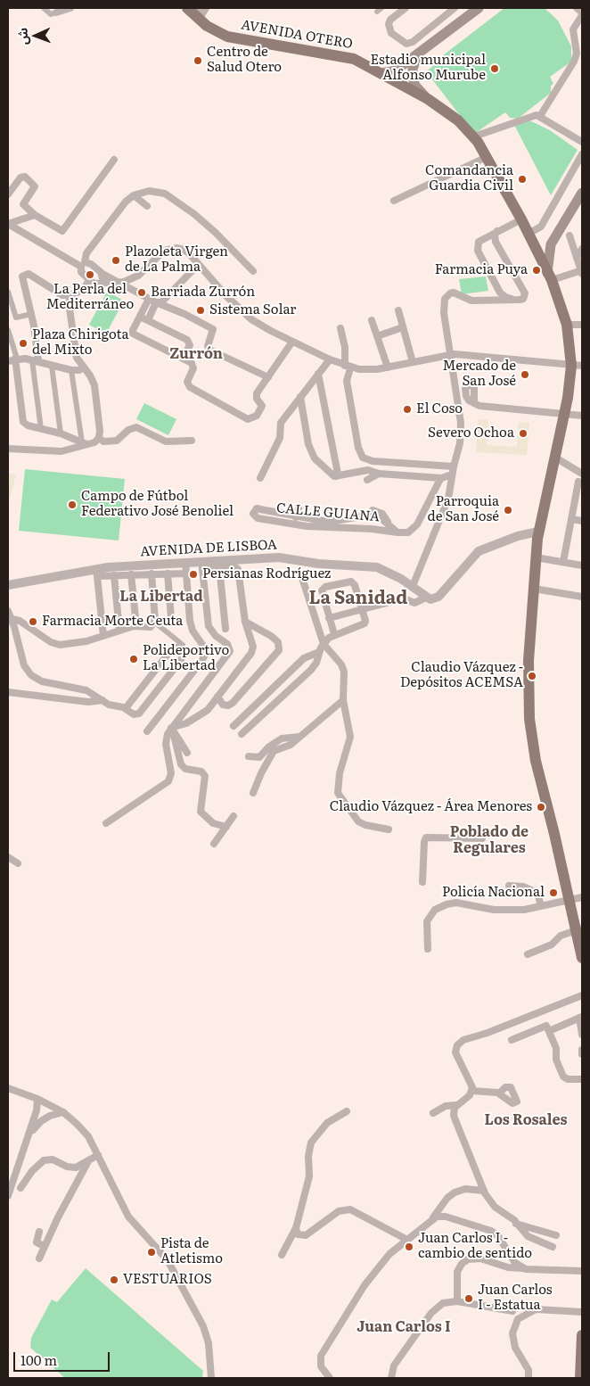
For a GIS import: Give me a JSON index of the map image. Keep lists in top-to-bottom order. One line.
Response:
{"streets":{"main road":["AVENIDA OTERO"],"street":["CALLE GUIANA","AVENIDA DE LISBOA"]},"districts":["Zurrón","La Libertad","La Sanidad","Poblado de Regulares","Los Rosales","Juan Carlos I"],"places":["Centro de Salud Otero","Estadio municipal Alfonso Murube","Comandancia Guardia Civil","Plazoleta Virgen de La Palma","Farmacia Puya","La Perla del Mediterráneo","Barriada Zurrón","Sistema Solar","Plaza Chirigota del Mixto","Mercado de San José","El Coso","Severo Ochoa","Campo de Fútbol Federativo José Benoliel","Parroquia de San José","Persianas Rodríguez","Farmacia Morte Ceuta","Polideportivo La Libertad","Claudio Vázquez - Depósitos ACEMSA","Claudio Vázquez - Área Menores","Policía Nacional","Juan Carlos I - cambio de sentido","Pista de Atletismo","VESTUARIOS","Juan Carlos I - Estatua"],"scale_bar":"100 m","north":"left"}
